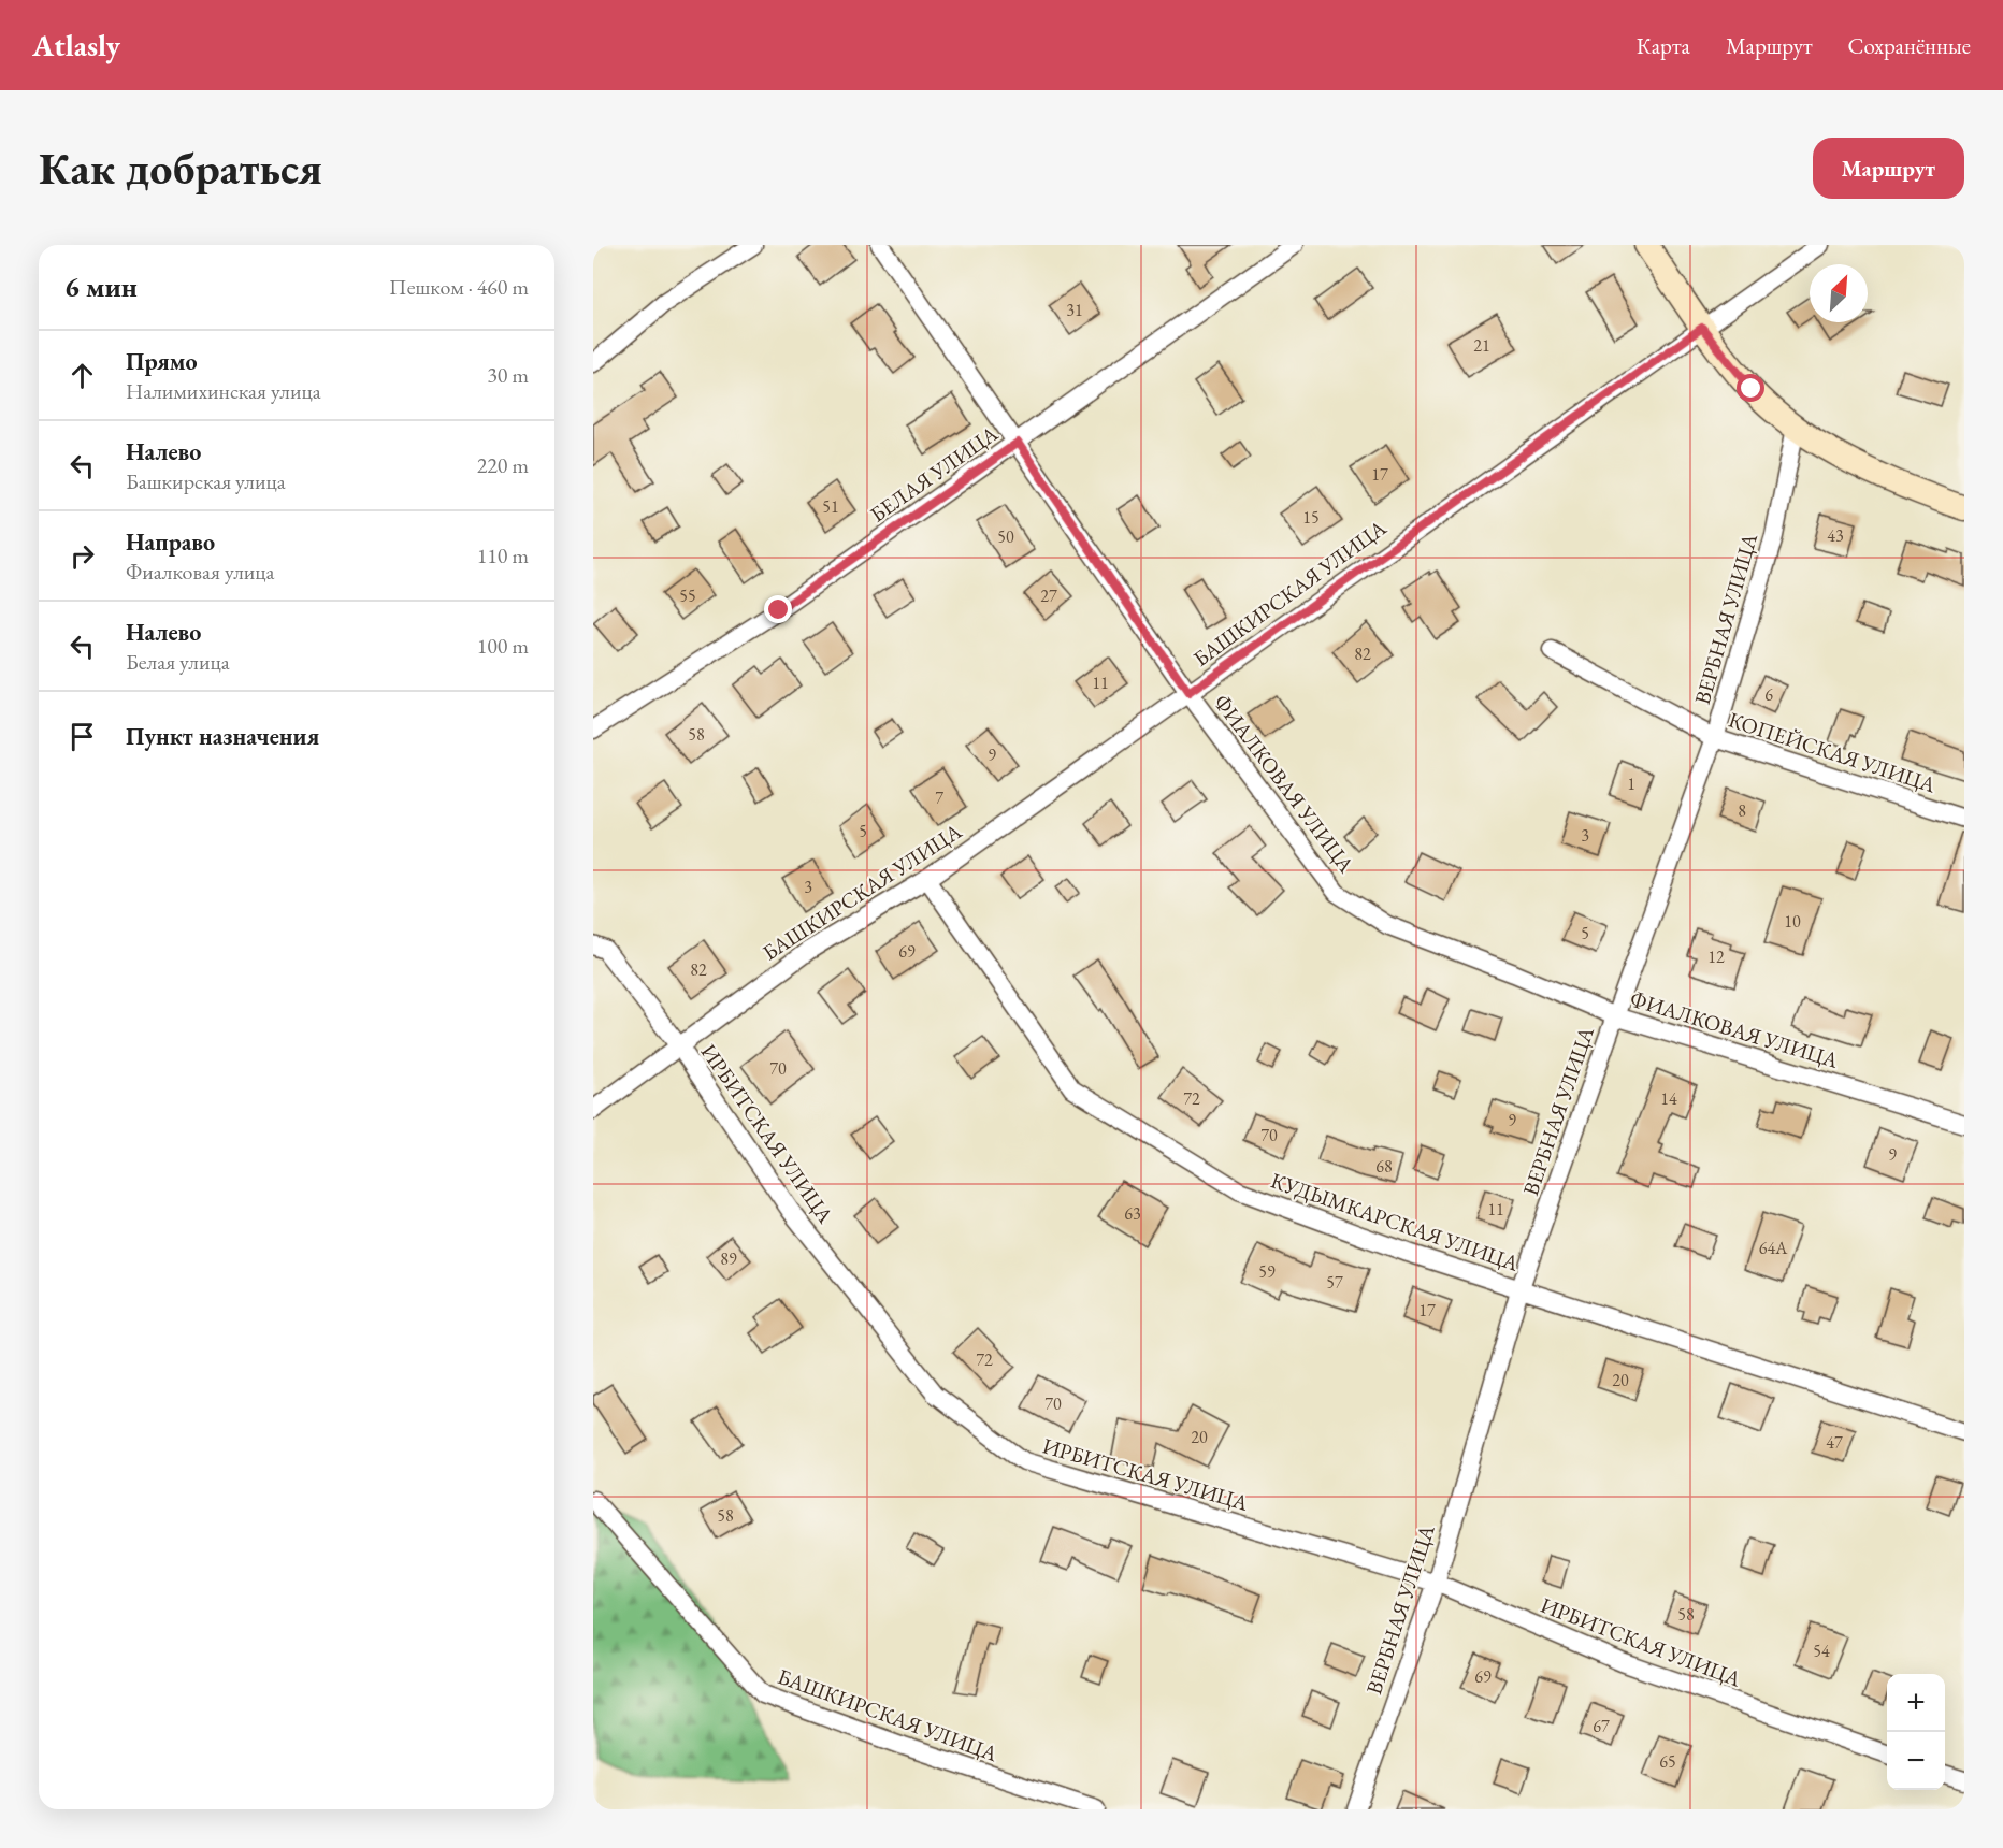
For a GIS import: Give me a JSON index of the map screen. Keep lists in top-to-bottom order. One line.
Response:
{"streets":{"street":["БЕЛАЯ УЛИЦА","БАШКИРСКАЯ УЛИЦА","ВЕРБНАЯ УЛИЦА","КОПЕЙСКАЯ УЛИЦА","ФИАЛКОВАЯ УЛИЦА","ИРБИТСКАЯ УЛИЦА","КУДЫМКАРСКАЯ УЛИЦА"]},"crossings":[["БЕЛАЯ УЛИЦА","ФИАЛКОВАЯ УЛИЦА"],["БАШКИРСКАЯ УЛИЦА","ФИАЛКОВАЯ УЛИЦА"],["БАШКИРСКАЯ УЛИЦА","ИРБИТСКАЯ УЛИЦА"],["БАШКИРСКАЯ УЛИЦА","КУДЫМКАРСКАЯ УЛИЦА"],["ВЕРБНАЯ УЛИЦА","КОПЕЙСКАЯ УЛИЦА"],["ВЕРБНАЯ УЛИЦА","ФИАЛКОВАЯ УЛИЦА"],["ВЕРБНАЯ УЛИЦА","ИРБИТСКАЯ УЛИЦА"],["ВЕРБНАЯ УЛИЦА","КУДЫМКАРСКАЯ УЛИЦА"]],"house_numbers":["31","21","17","51","15","43","50","55","27","82","11","6","58","9","1","7","8","5","3","3","10","5","69","12","82","70","72","14","9","70","9","68","11","63","64А","89","59","57","17","72","20","70","20","47","58","58","54","69","67","65"],"north":"top right","page":{"header":"Atlasly","nav":["Карта","Маршрут","Сохранённые"],"buttons":"Маршрут","title":"Как добраться","heading":["6 мин","Пешком · 460 m"],"list":[["Прямо","Налимихинская улица","30 m"],["Налево","Башкирская улица","220 m"],["Направо","Фиалковая улица","110 m"],["Налево","Белая улица","100 m"],"Пункт назначения"],"map_buttons":["+","−"]}}
